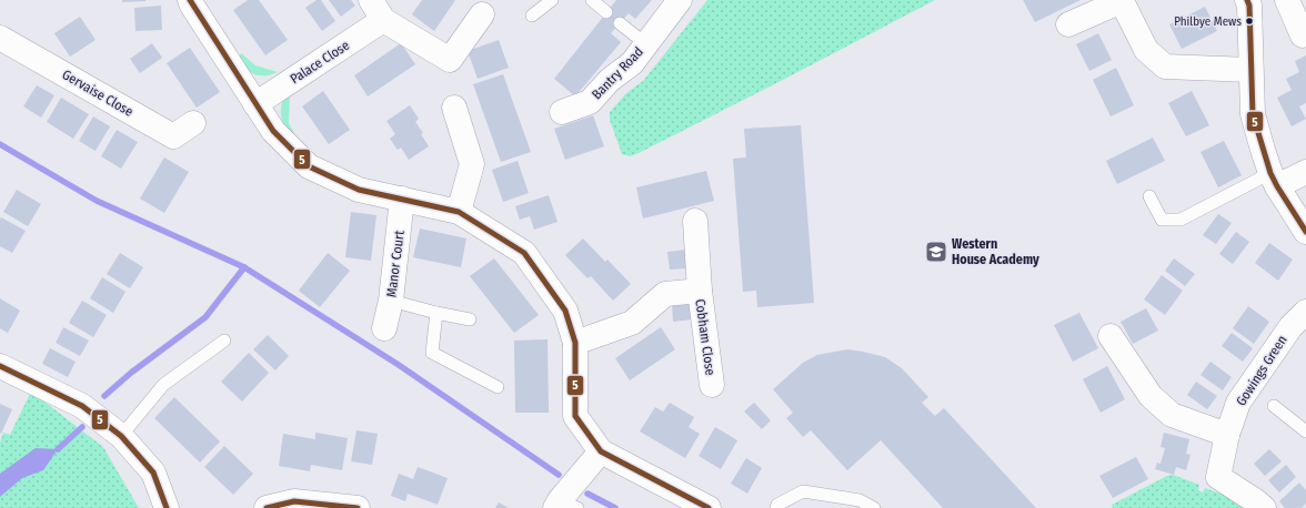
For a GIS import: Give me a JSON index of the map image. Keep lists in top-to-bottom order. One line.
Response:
{"streets":{"street":["Palace Close","Bantry Road","Gervaise Close","Manor Court","Cobham Close","Gowings Green"]},"places":{"other":["Philbye Mews"],"school or university":["Western House Academy"]},"lines":["transit line 5"]}
